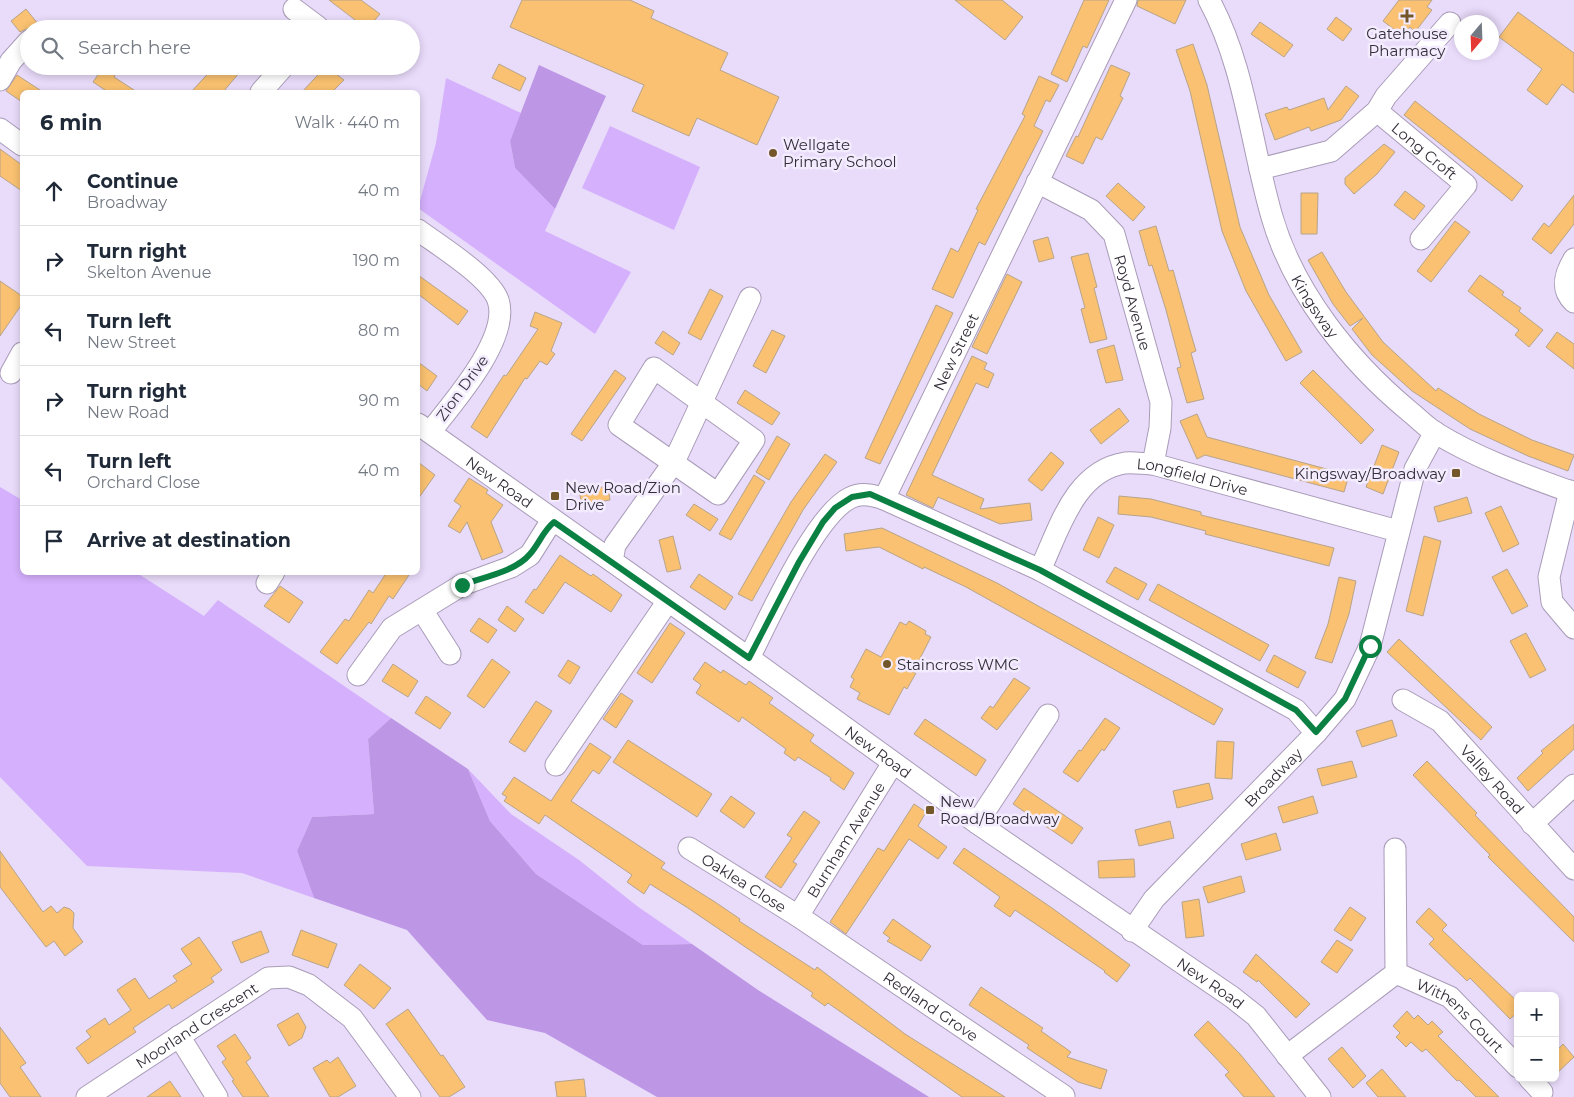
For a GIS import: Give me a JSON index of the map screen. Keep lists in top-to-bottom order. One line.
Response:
{"streets":{"street":["Long Croft","Royd Avenue","Kingsway","New Street","Zion Drive","Longfield Drive","New Road","Broadway","Valley Road","Burnham Avenue","Oaklea Close","Redland Grove","Withens Court","Moorland Crescent"]},"crossings":[["Royd Avenue","New Street"],["Royd Avenue","Longfield Drive"],["Kingsway","Broadway"],["Zion Drive","New Road"],["Longfield Drive","Broadway"],["New Road","Broadway"],["New Road","Burnham Avenue"],["New Road","Withens Court"],["Burnham Avenue","Oaklea Close"],["Burnham Avenue","Redland Grove"],["Oaklea Close","Redland Grove"]],"places":{"health":["Gatehouse Pharmacy"],"other":["Wellgate Primary School","Staincross WMC"],"transit":["Kingsway/Broadway","New Road/Zion Drive","New Road/Broadway"]},"north":"bottom","page":{"search":"Search here","heading":["6 min","Walk · 440 m"],"list":[["Continue","Broadway","40 m"],["Turn right","Skelton Avenue","190 m"],["Turn left","New Street","80 m"],["Turn right","New Road","90 m"],["Turn left","Orchard Close","40 m"],"Arrive at destination"],"map_buttons":["+","−"]}}
